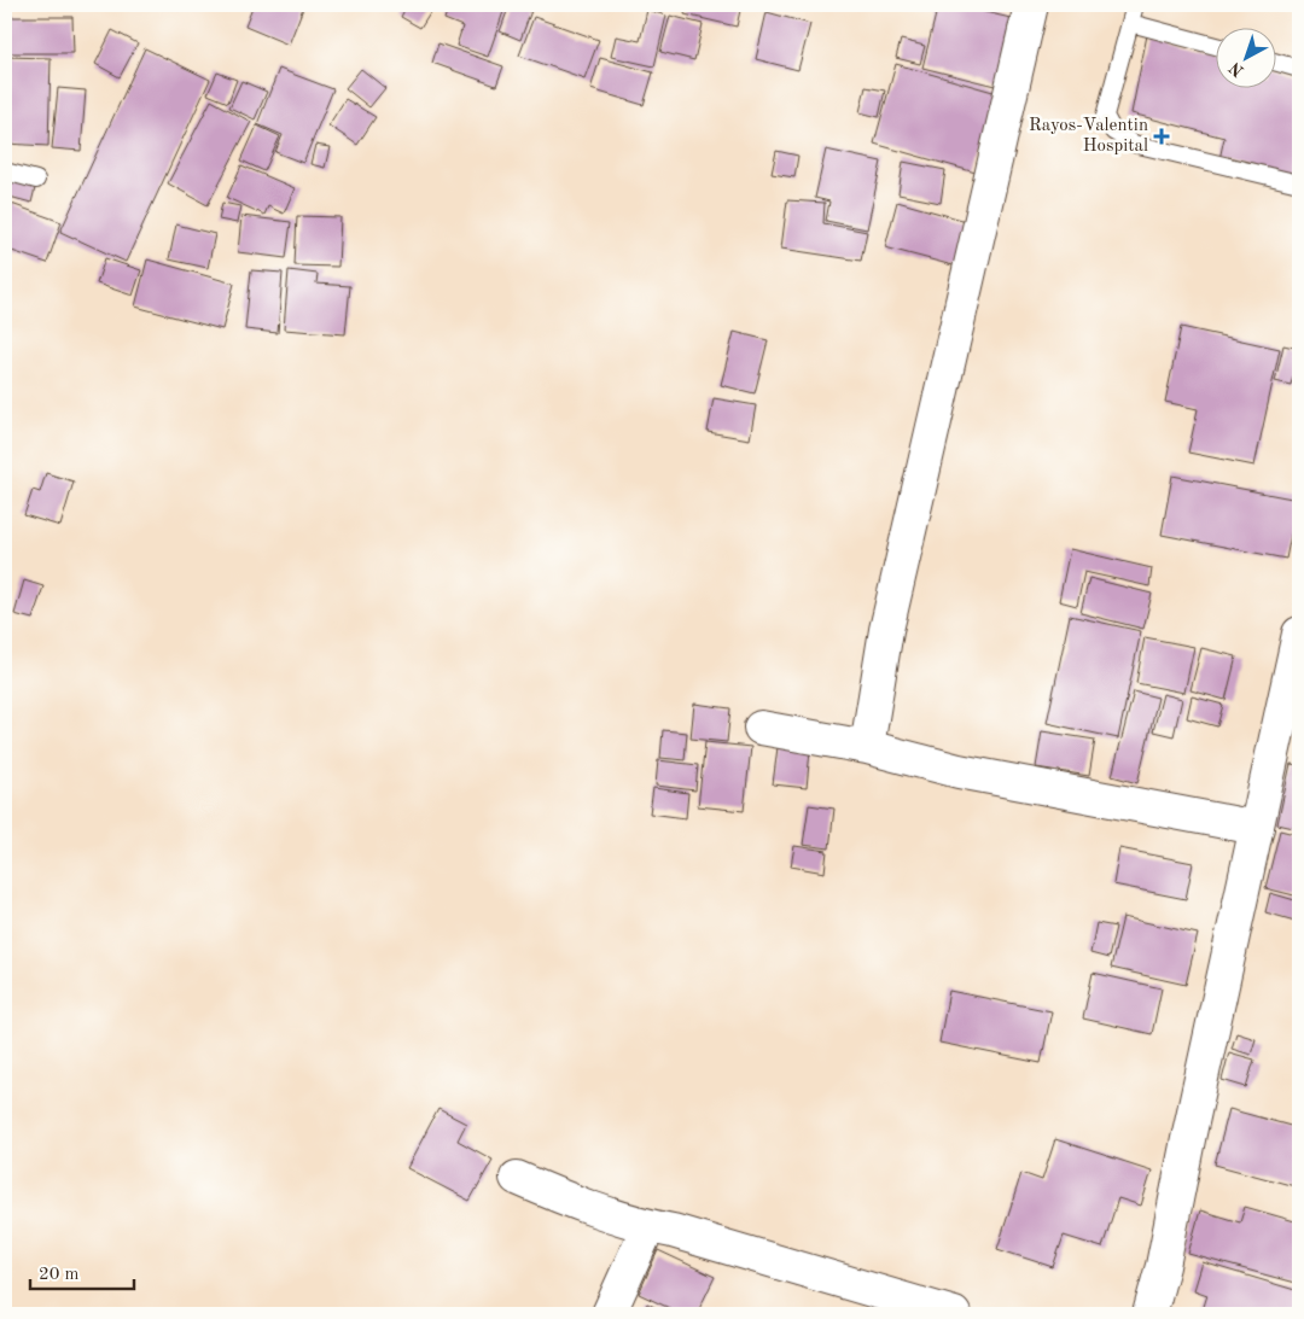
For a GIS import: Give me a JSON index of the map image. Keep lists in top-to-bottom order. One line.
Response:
{"places":{"health":["Rayos-Valentin Hospital"]},"scale_bar":"20 m","north":"bottom left"}
